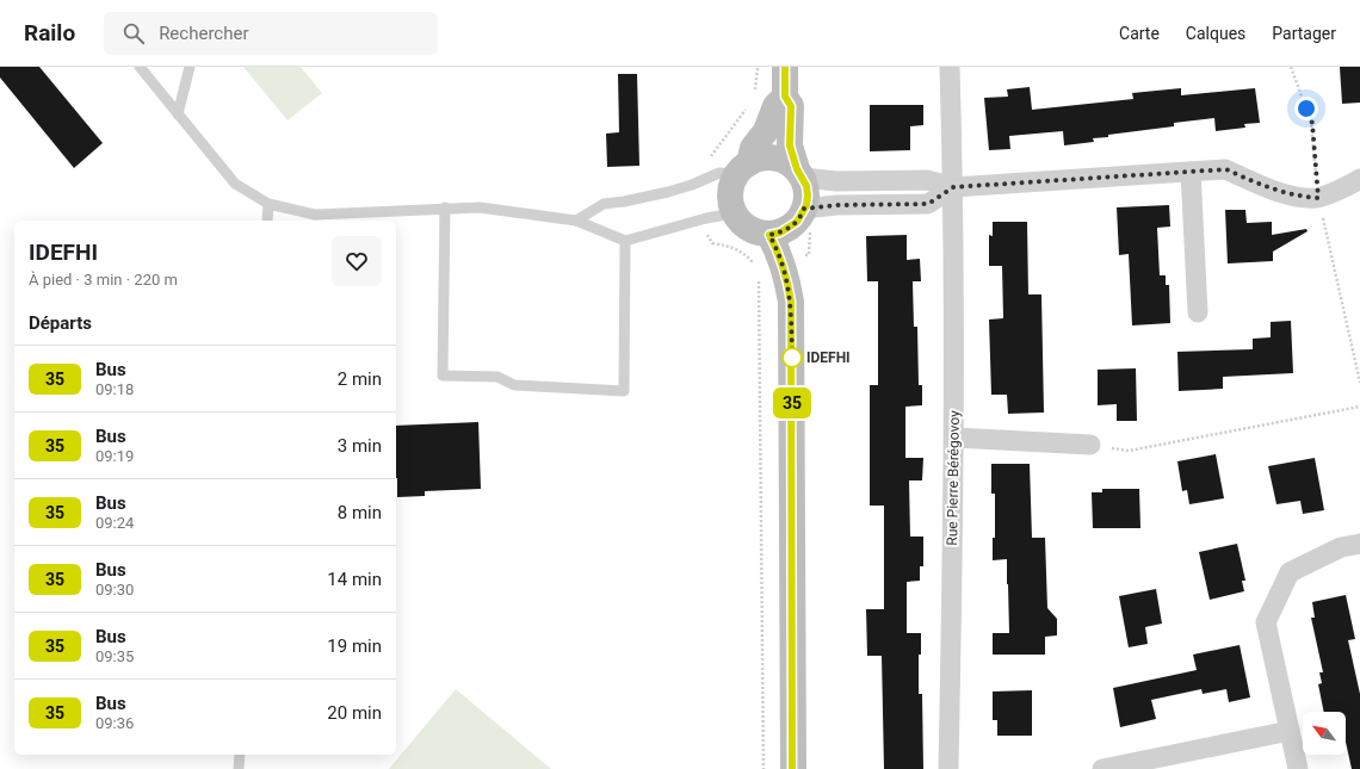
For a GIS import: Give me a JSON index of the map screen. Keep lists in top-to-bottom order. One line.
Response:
{"streets":{"street":["Rue Pierre Bérégovoy"]},"places":["IDEFHI"],"lines":["bus line 35"],"north":"top left","page":{"header":"Railo","search":"Rechercher","nav":["Carte","Calques","Partager"],"on_map":"35","heading":[["IDEFHI","À pied · 3 min · 220 m"],"Départs"],"list":[{"mark":"35","name":"Bus","note":"09:18","value":"2 min"},{"mark":"35","name":"Bus","note":"09:19","value":"3 min"},{"mark":"35","name":"Bus","note":"09:24","value":"8 min"},{"mark":"35","name":"Bus","note":"09:30","value":"14 min"},{"mark":"35","name":"Bus","note":"09:35","value":"19 min"},{"mark":"35","name":"Bus","note":"09:36","value":"20 min"}]}}
